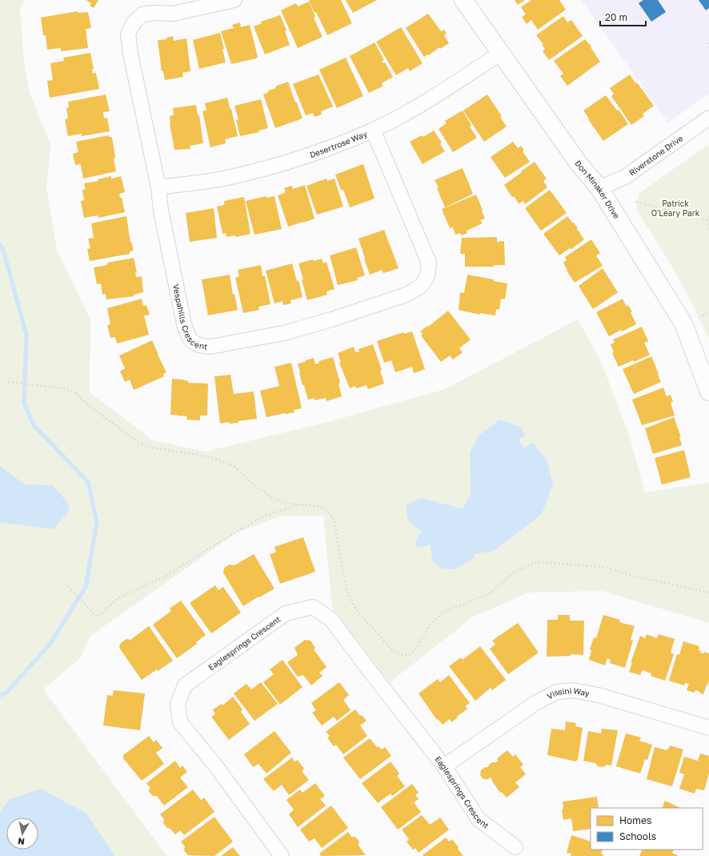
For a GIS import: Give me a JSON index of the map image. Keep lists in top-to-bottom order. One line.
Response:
{"streets":{"street":["Desertrose Way","Riverstone Drive","Don Minaker Drive","Vespahills Crescent","Eaglesprings Crescent","Vissini Way"]},"crossings":[["Desertrose Way","Don Minaker Drive"],["Desertrose Way","Vespahills Crescent"],["Riverstone Drive","Don Minaker Drive"],["Eaglesprings Crescent","Vissini Way"]],"parks":["Patrick O'Leary Park"],"legend":["Homes","Schools"],"scale_bar":"20 m","north":"bottom"}
